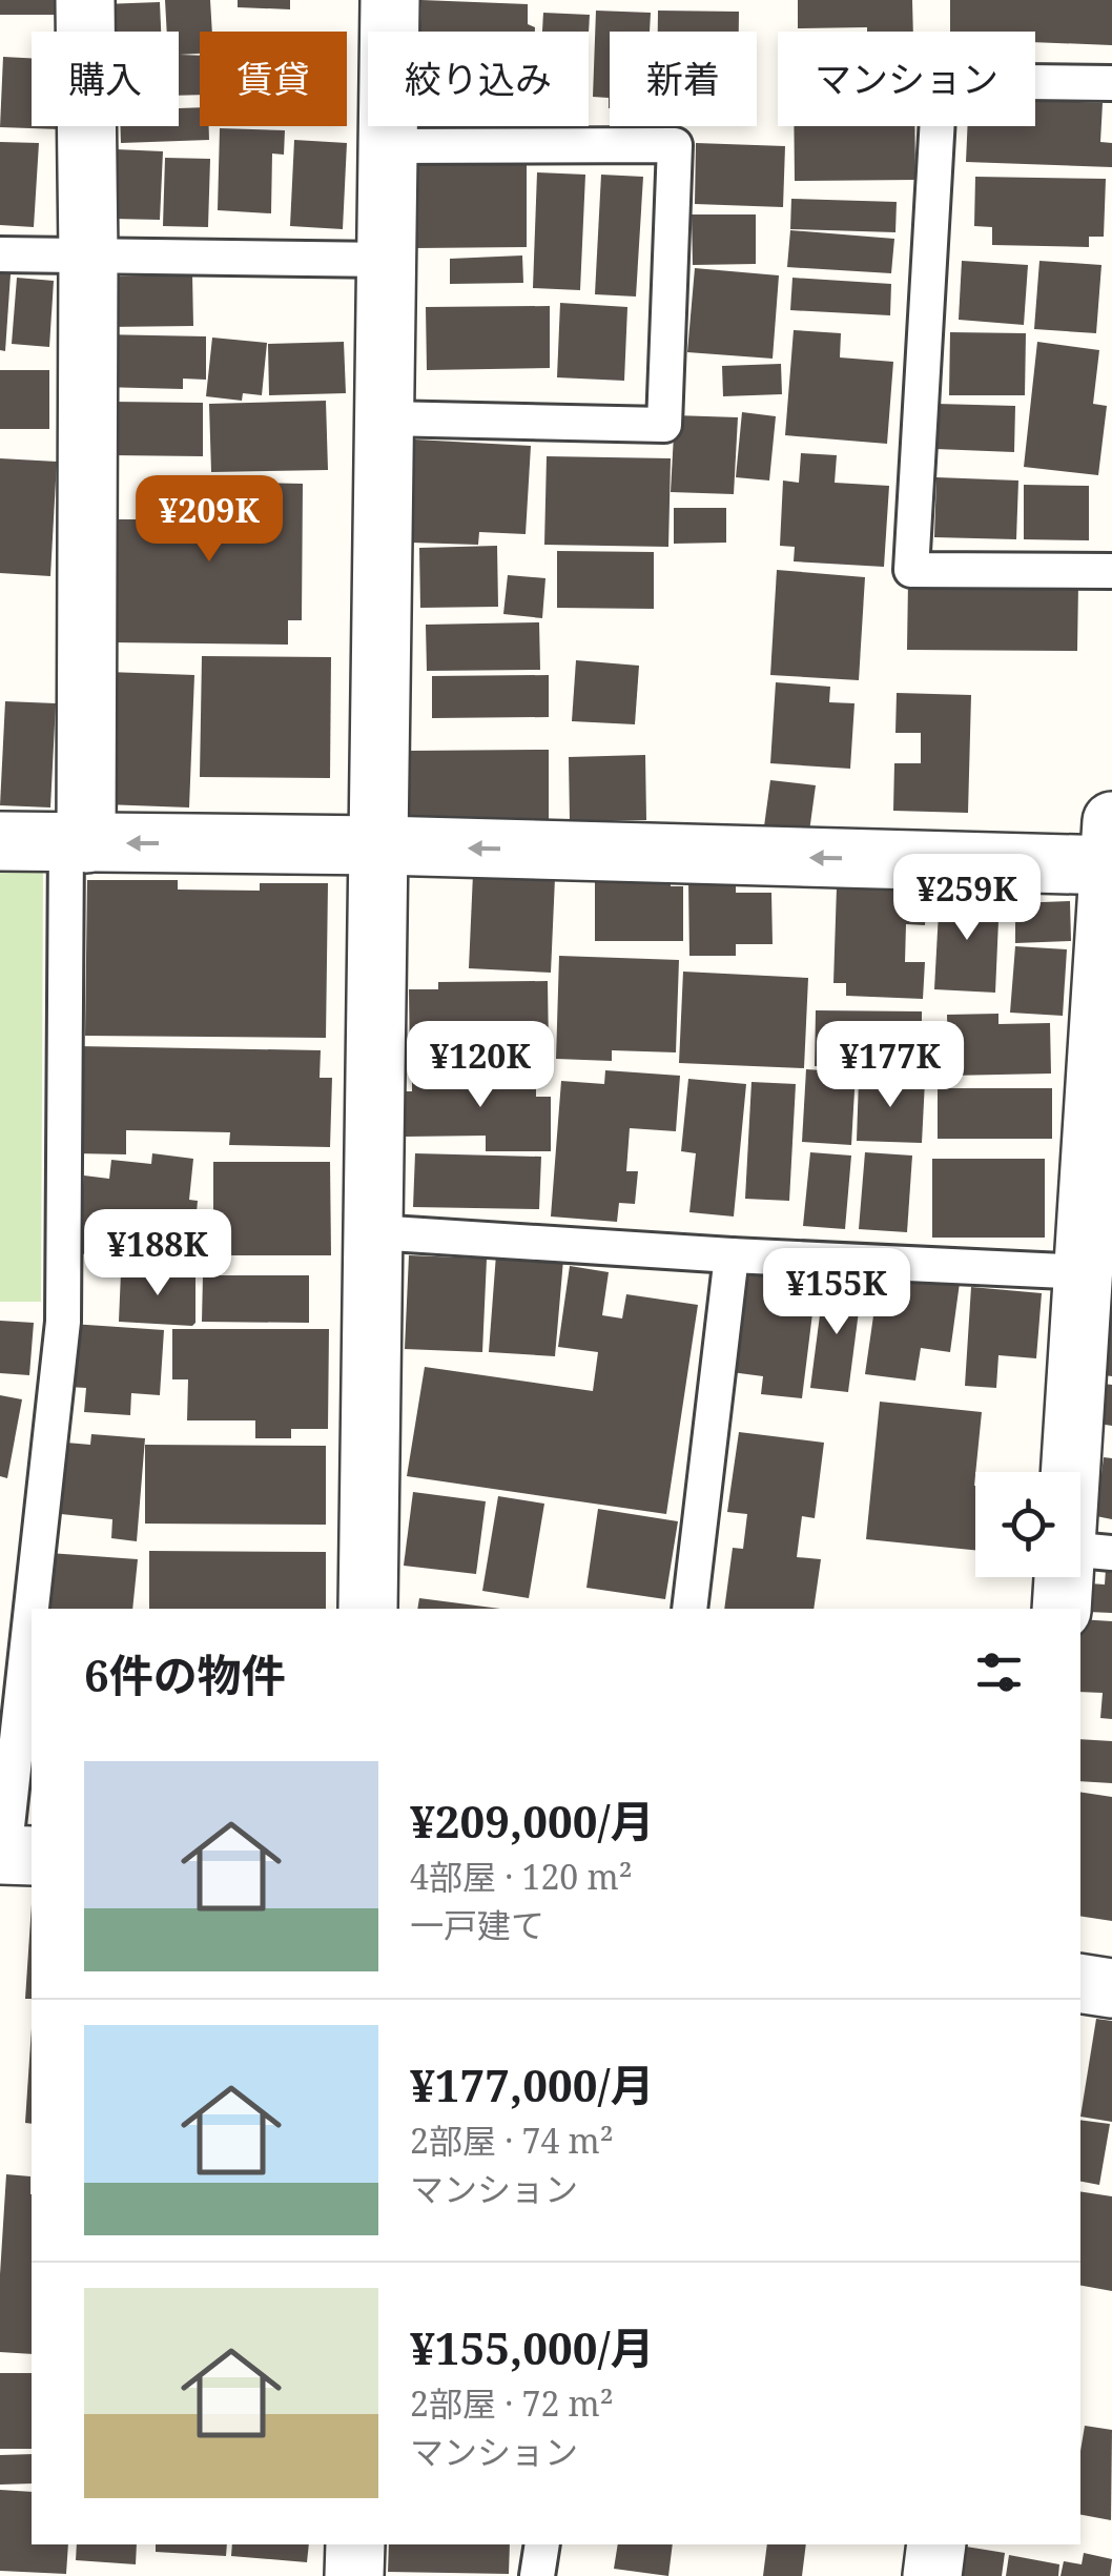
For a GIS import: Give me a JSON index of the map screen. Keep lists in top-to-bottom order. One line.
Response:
{"page":{"chip":["購入","賃貸","絞り込み","新着","マンション"],"price":["¥209K","¥259K","¥120K","¥177K","¥188K","¥155K"],"heading":"6件の物件","list":[{"name":"¥209,000/月","note":"4部屋 · 120 m² · 一戸建て"},{"name":"¥177,000/月","note":"2部屋 · 74 m² · マンション"},{"name":"¥155,000/月","note":"2部屋 · 72 m² · マンション"}]}}
